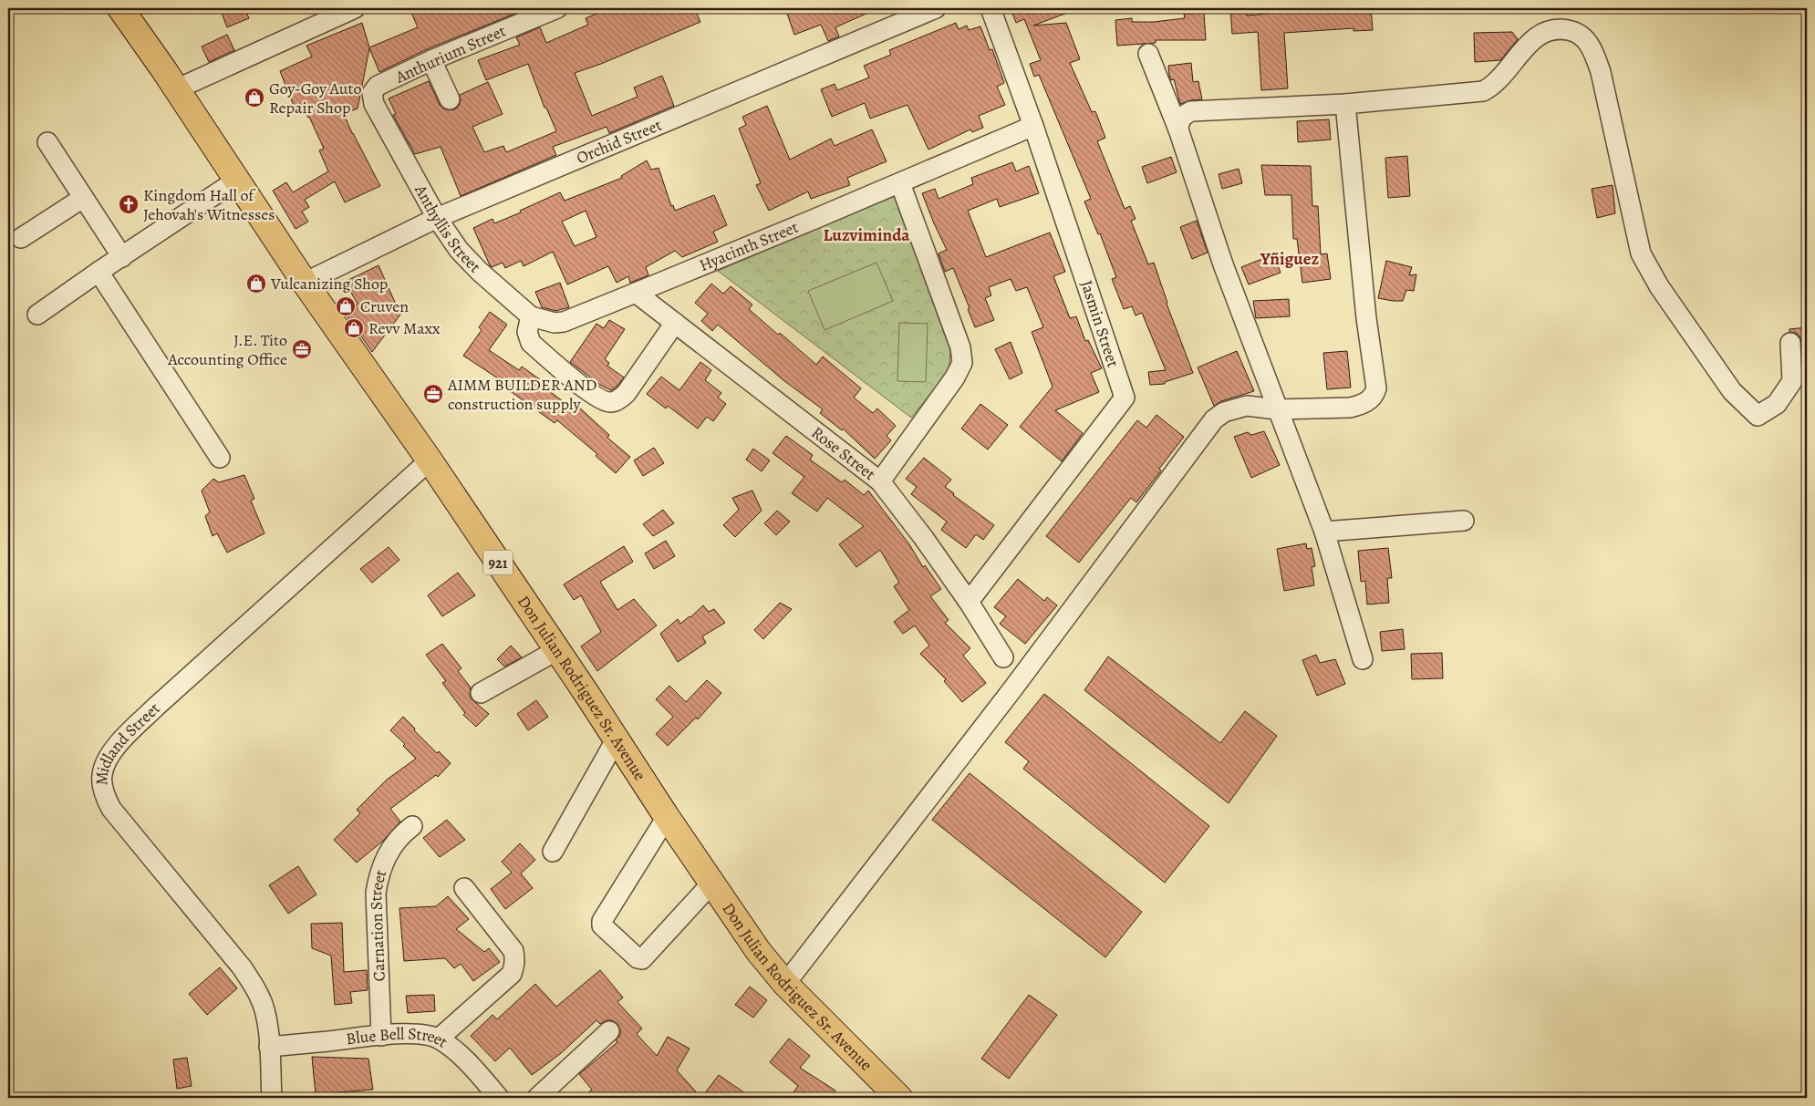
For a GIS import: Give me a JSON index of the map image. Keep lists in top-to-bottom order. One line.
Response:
{"streets":{"main road":["921","Don Julian Rodriguez Sr. Avenue"],"street":["Anthurium Street","Orchid Street","Anthyllis Street","Hyacinth Street","Jasmin Street","Rose Street","Midland Street","Carnation Street","Blue Bell Street"]},"crossings":[["Anthurium Street","Anthyllis Street"],["Orchid Street","Anthyllis Street"],["Orchid Street","Don Julian Rodriguez Sr. Avenue"],["Anthyllis Street","Hyacinth Street"],["Hyacinth Street","Jasmin Street"],["Hyacinth Street","Rose Street"],["Jasmin Street","Rose Street"],["Don Julian Rodriguez Sr. Avenue","Midland Street"],["Midland Street","Blue Bell Street"],["Carnation Street","Blue Bell Street"]],"districts":["Luzviminda","Yñiguez"],"places":{"shop":["Goy-Goy Auto Repair Shop","Vulcanizing Shop","Cruven","Revv Maxx"],"church":["Kingdom Hall of Jehovah's Witnesses"],"office":["J.E. Tito Accounting Office","AIMM BUILDER AND construction supply"]}}
